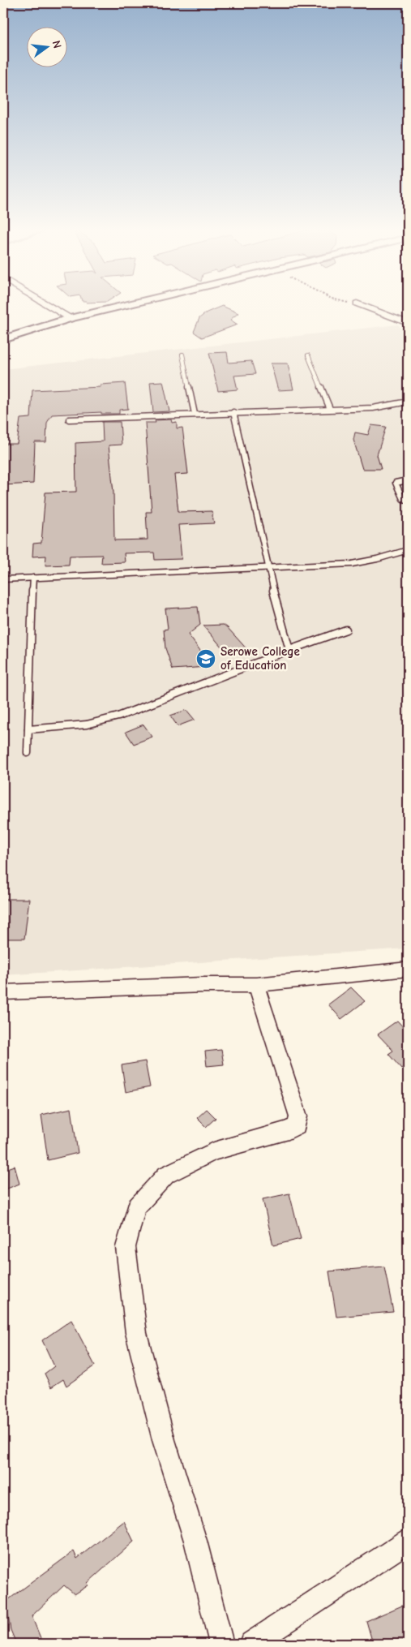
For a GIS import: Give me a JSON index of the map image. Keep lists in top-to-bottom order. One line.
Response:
{"places":{"school or university":["Serowe College of Education"]},"north":"right"}
